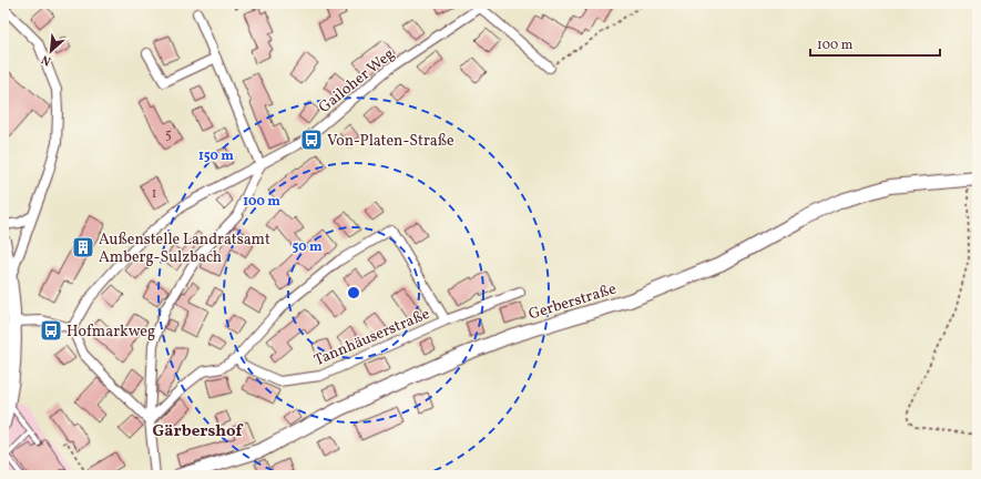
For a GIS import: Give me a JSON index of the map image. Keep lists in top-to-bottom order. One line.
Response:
{"streets":{"street":["Gailoher Weg","Gerberstraße","Tannhäuserstraße"]},"districts":["Gärbershof"],"places":{"bus stop":["Von-Platen-Straße","Hofmarkweg"],"building":["Außenstelle Landratsamt Amberg-Sulzbach"]},"house_numbers":["5","1"],"scale_bar":"100 m","north":"bottom left","rings":["150 m","100 m","50 m"]}
